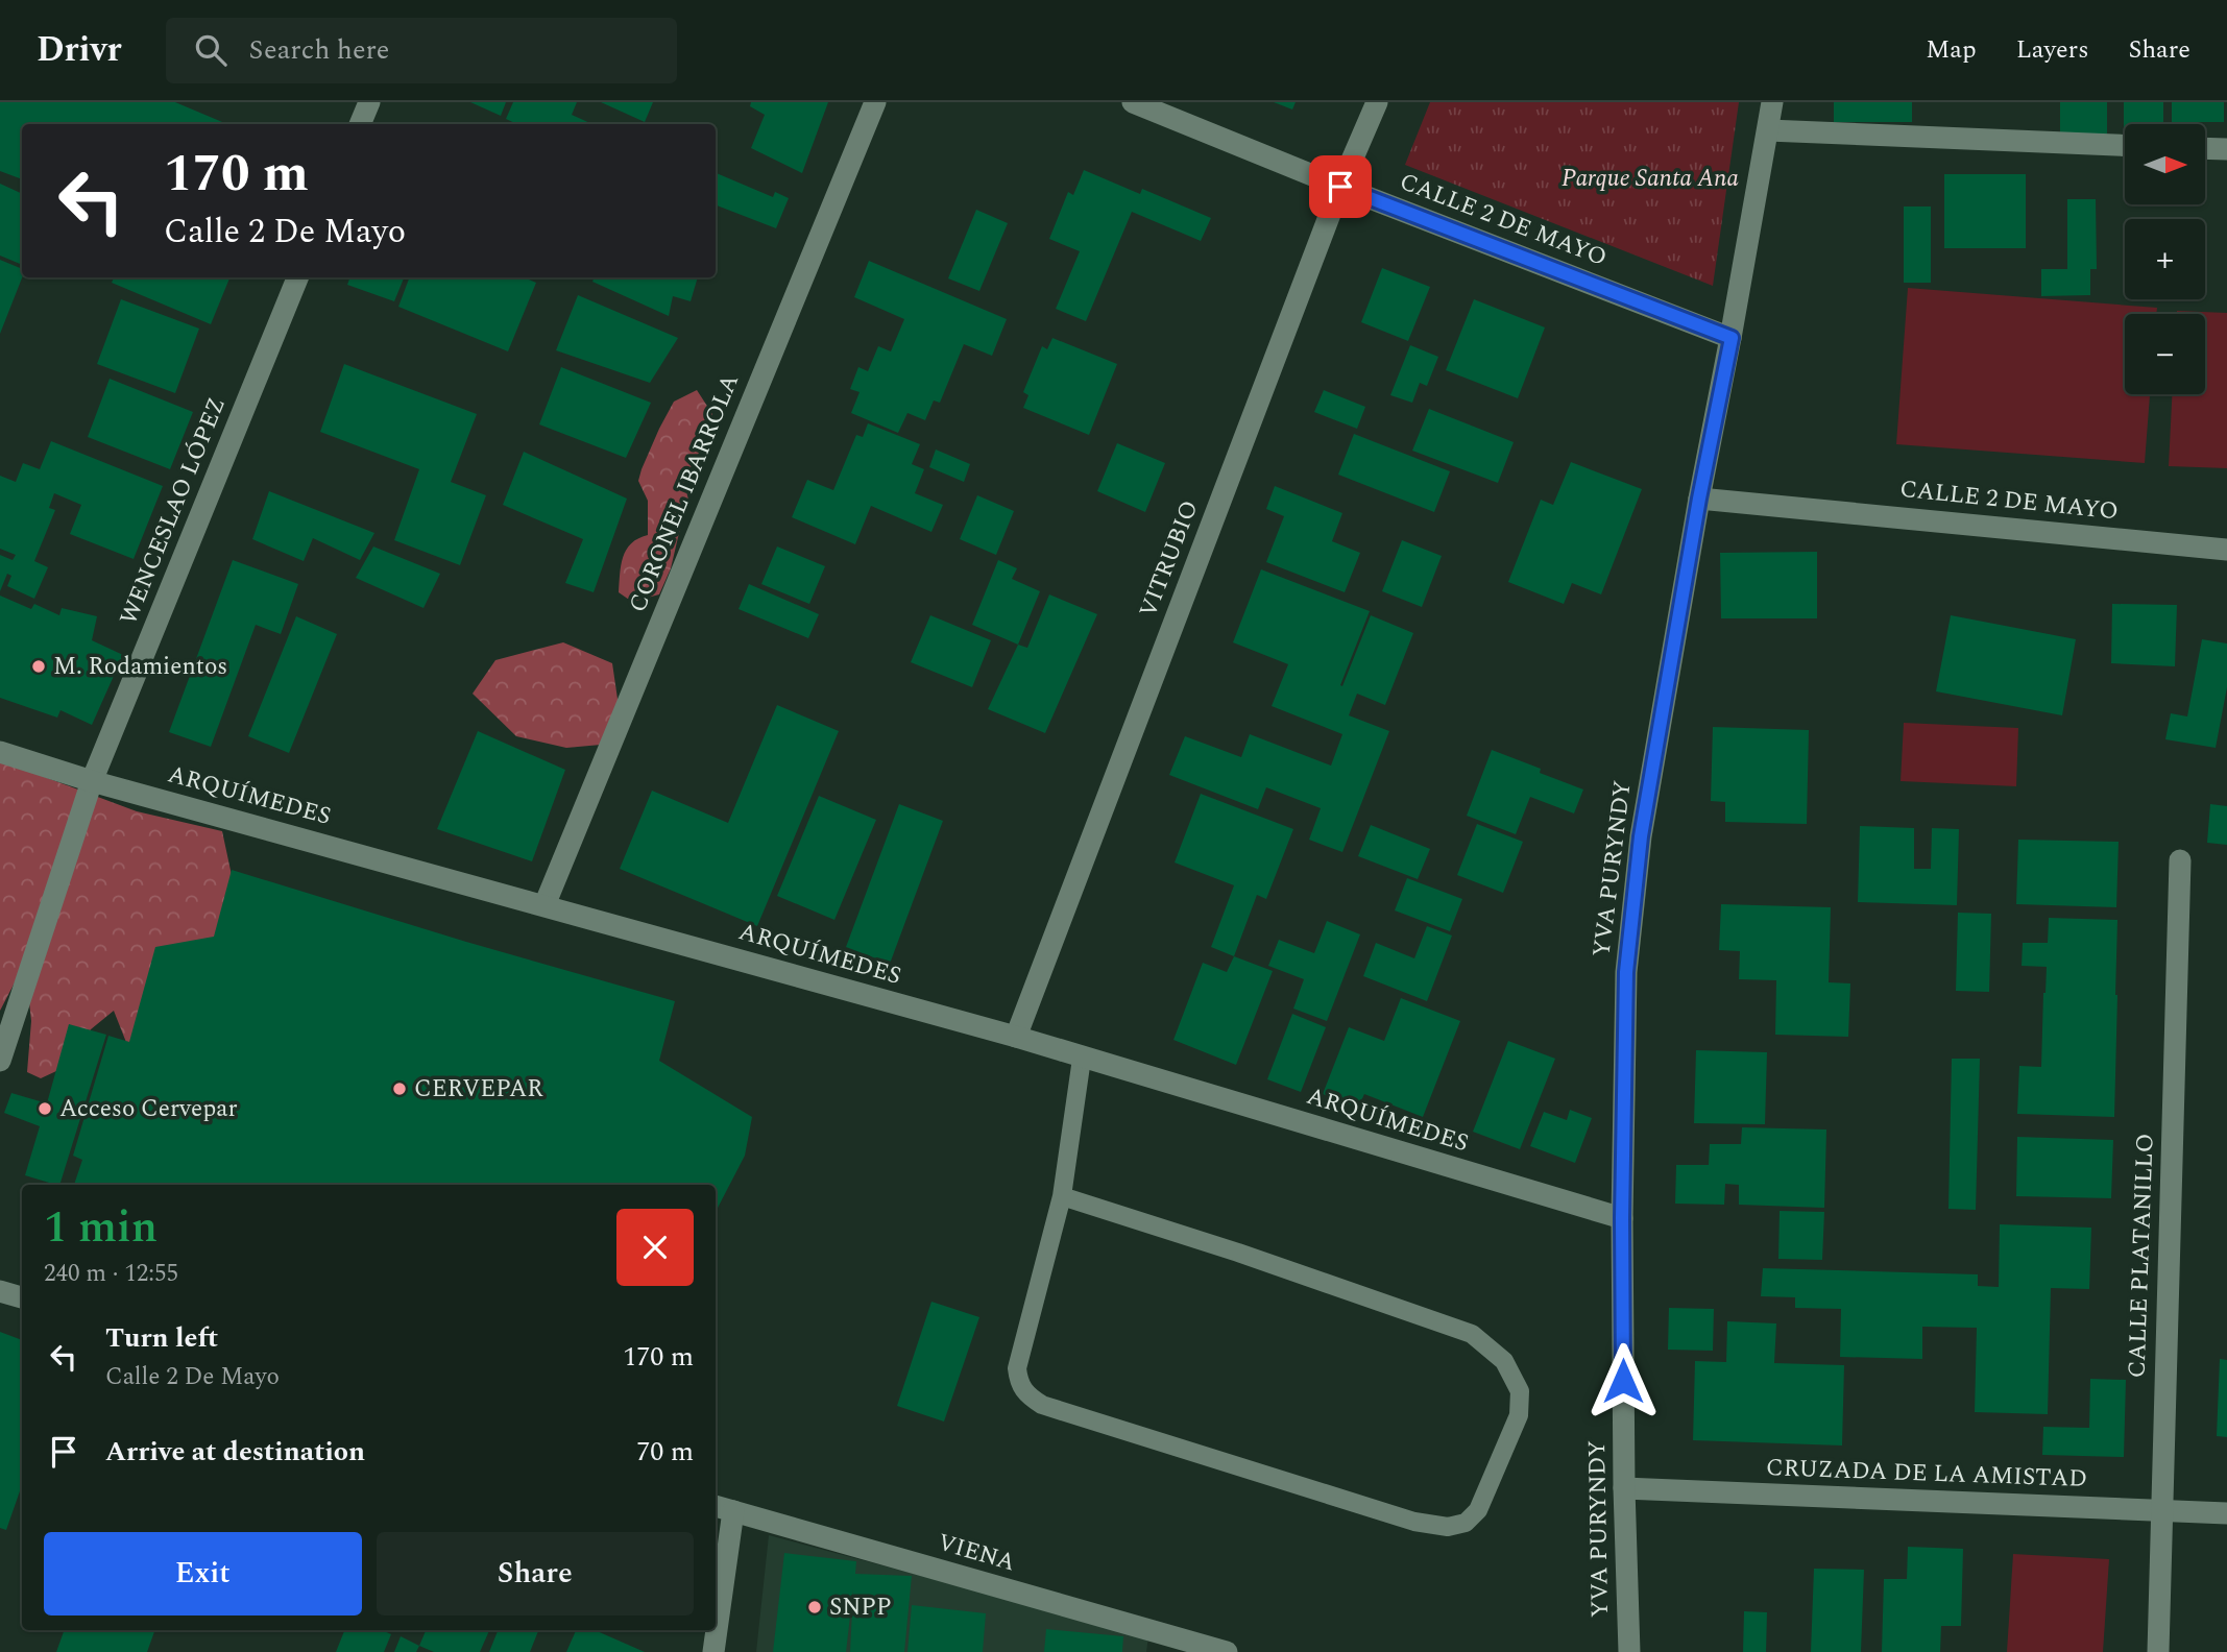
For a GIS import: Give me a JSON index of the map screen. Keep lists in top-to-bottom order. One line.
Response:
{"streets":{"street":["CALLE 2 DE MAYO","CORONEL IBARROLA","WENCESLAO LÓPEZ","VITRUBIO","ARQUÍMEDES","YVA PURYNDY","CALLE PLATANILLO","CRUZADA DE LA AMISTAD","VIENA"]},"crossings":[["CALLE 2 DE MAYO","VITRUBIO"],["CALLE 2 DE MAYO","YVA PURYNDY"],["CORONEL IBARROLA","ARQUÍMEDES"],["WENCESLAO LÓPEZ","ARQUÍMEDES"],["VITRUBIO","ARQUÍMEDES"],["ARQUÍMEDES","YVA PURYNDY"],["YVA PURYNDY","CRUZADA DE LA AMISTAD"],["CALLE PLATANILLO","CRUZADA DE LA AMISTAD"]],"parks":["Parque Santa Ana"],"places":["M. Rodamientos","CERVEPAR","Acceso Cervepar","SNPP"],"north":"right","page":{"header":"Drivr","search":"Search here","nav":["Map","Layers","Share"],"map_buttons":["+","−"],"turn":["170 m","Calle 2 De Mayo"],"heading":["1 min","240 m · 12:55"],"list":[{"name":"Turn left","note":"Calle 2 De Mayo","value":"170 m"},{"name":"Arrive at destination","value":"70 m"}],"buttons":["Exit","Share"]}}
